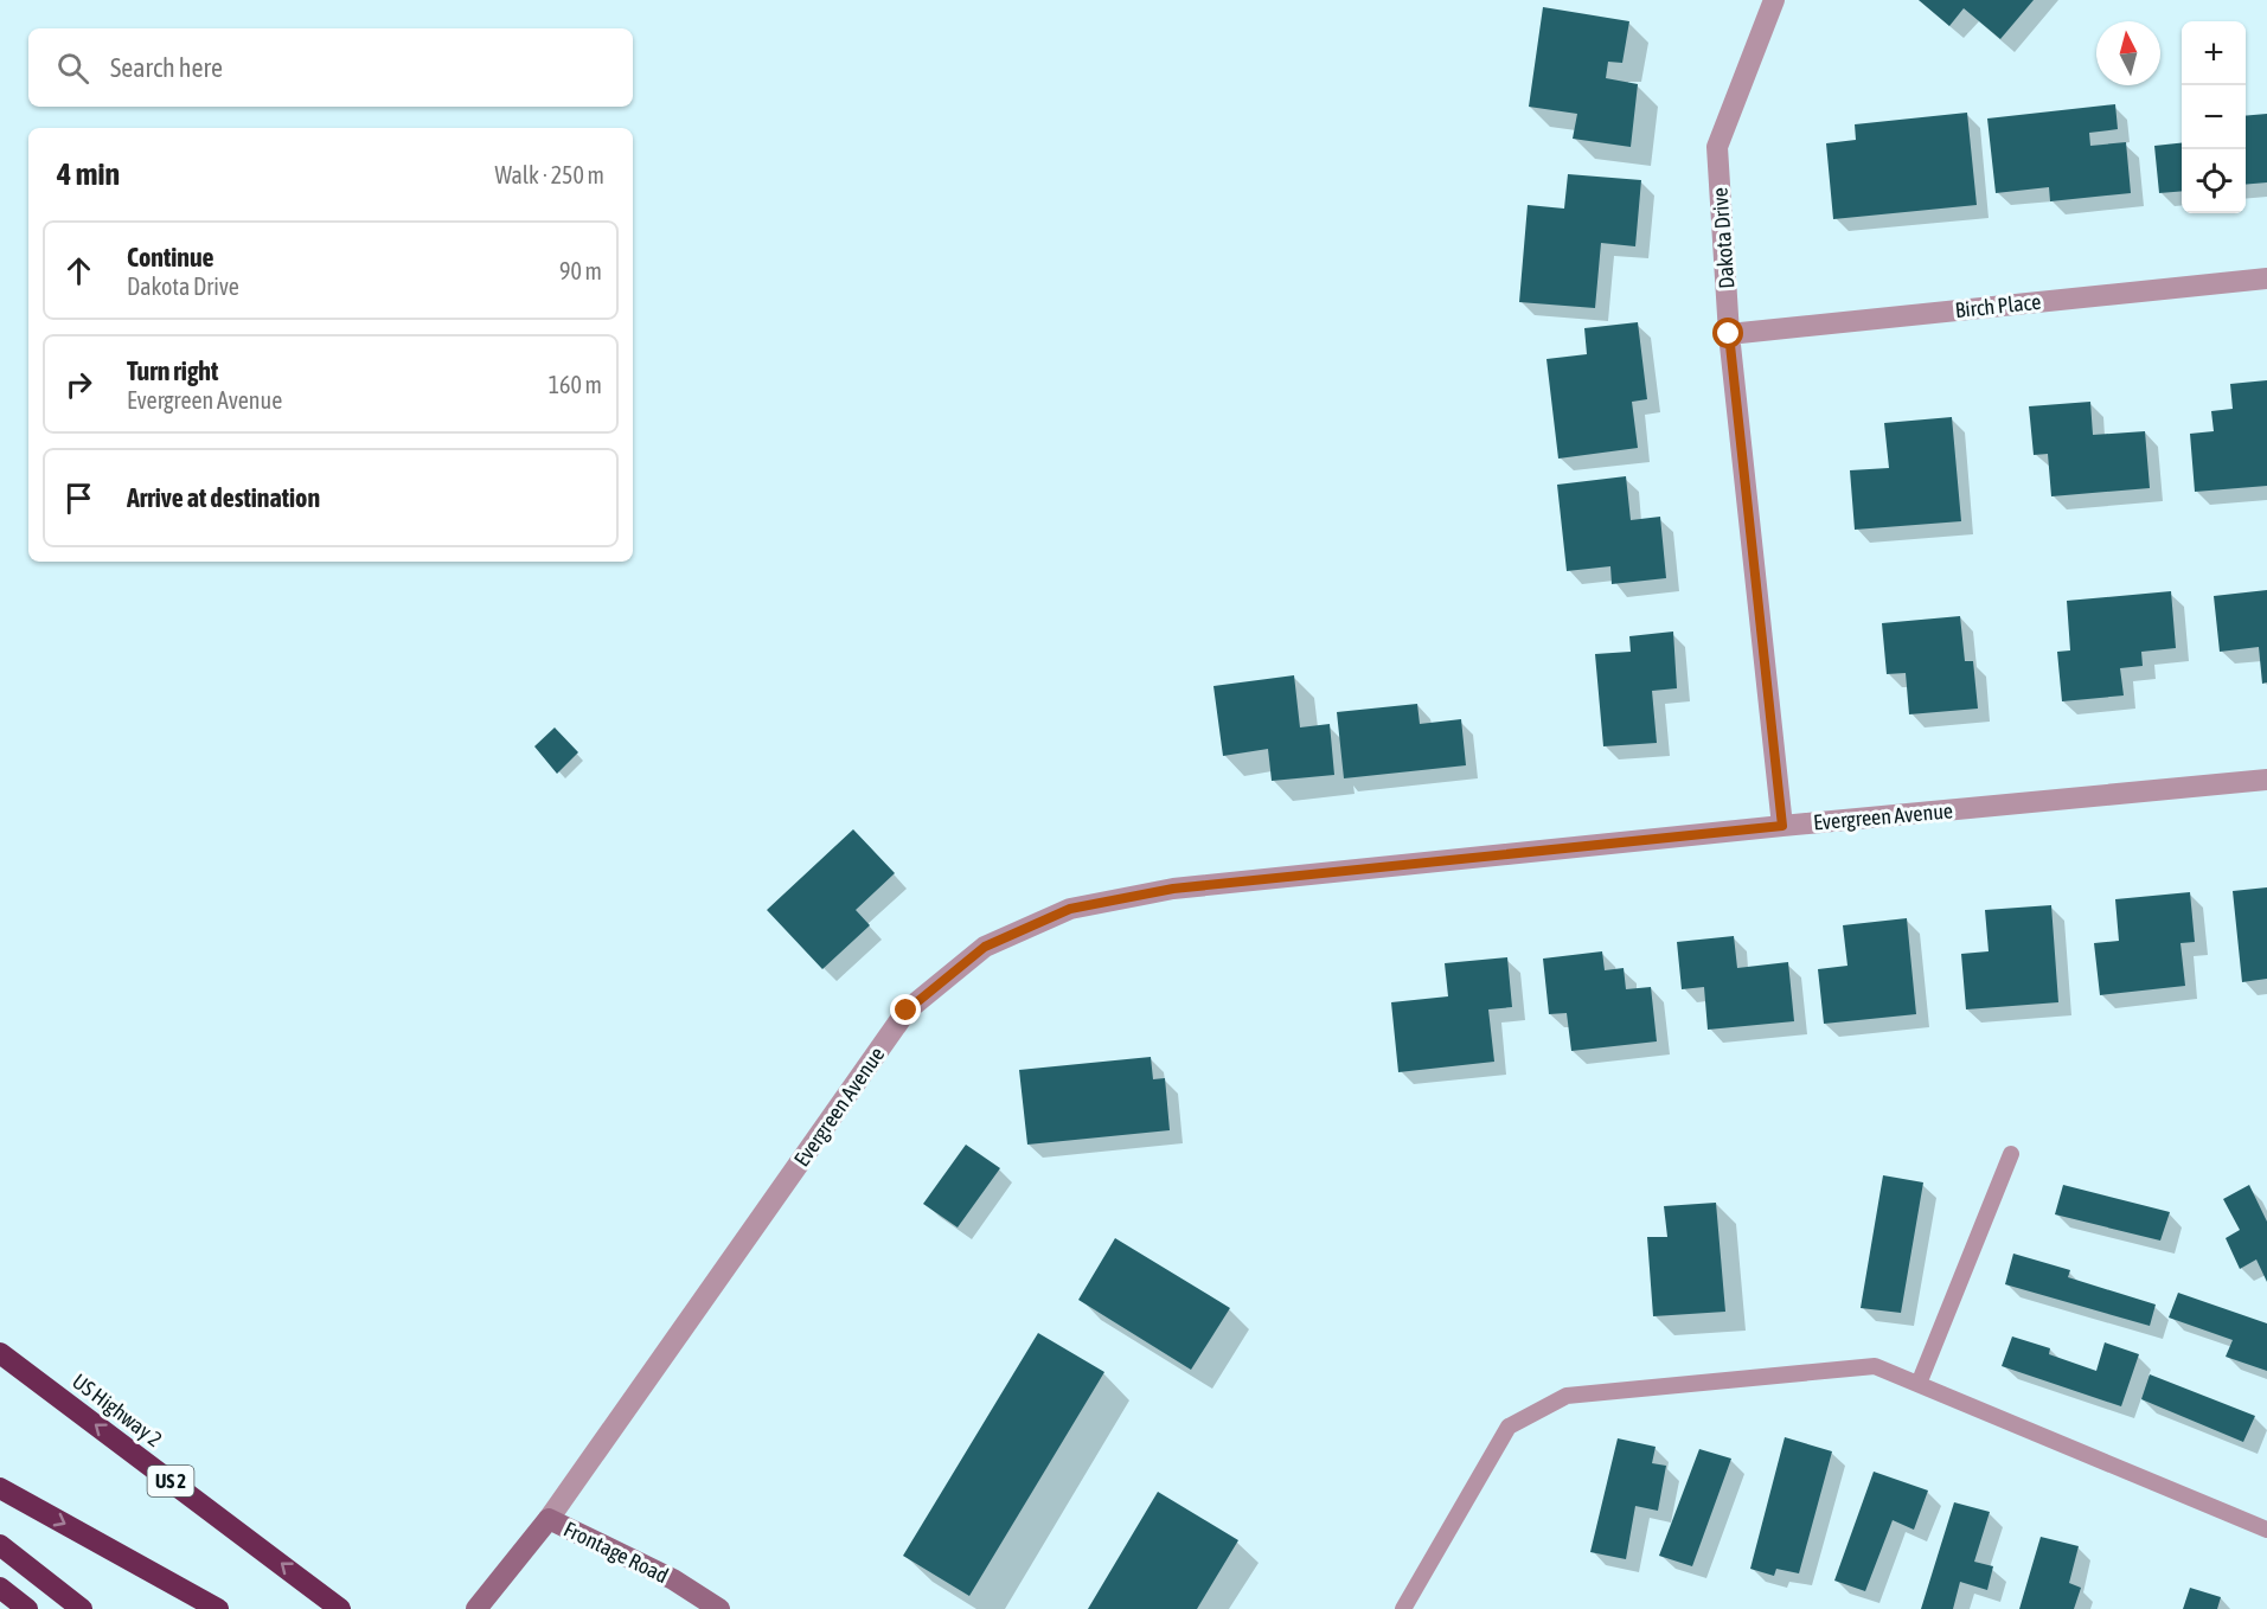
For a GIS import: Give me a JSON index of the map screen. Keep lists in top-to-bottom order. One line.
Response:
{"streets":{"highway":["US Highway 2","US 2"],"street":["Dakota Drive","Birch Place","Evergreen Avenue","Frontage Road"]},"crossings":[["Dakota Drive","Birch Place"],["Dakota Drive","Evergreen Avenue"],["Evergreen Avenue","Frontage Road"]],"north":"top","page":{"map_buttons":["+","−"],"search":"Search here","heading":["4 min","Walk · 250 m"],"list":[["Continue","Dakota Drive","90 m"],["Turn right","Evergreen Avenue","160 m"],"Arrive at destination"]}}
